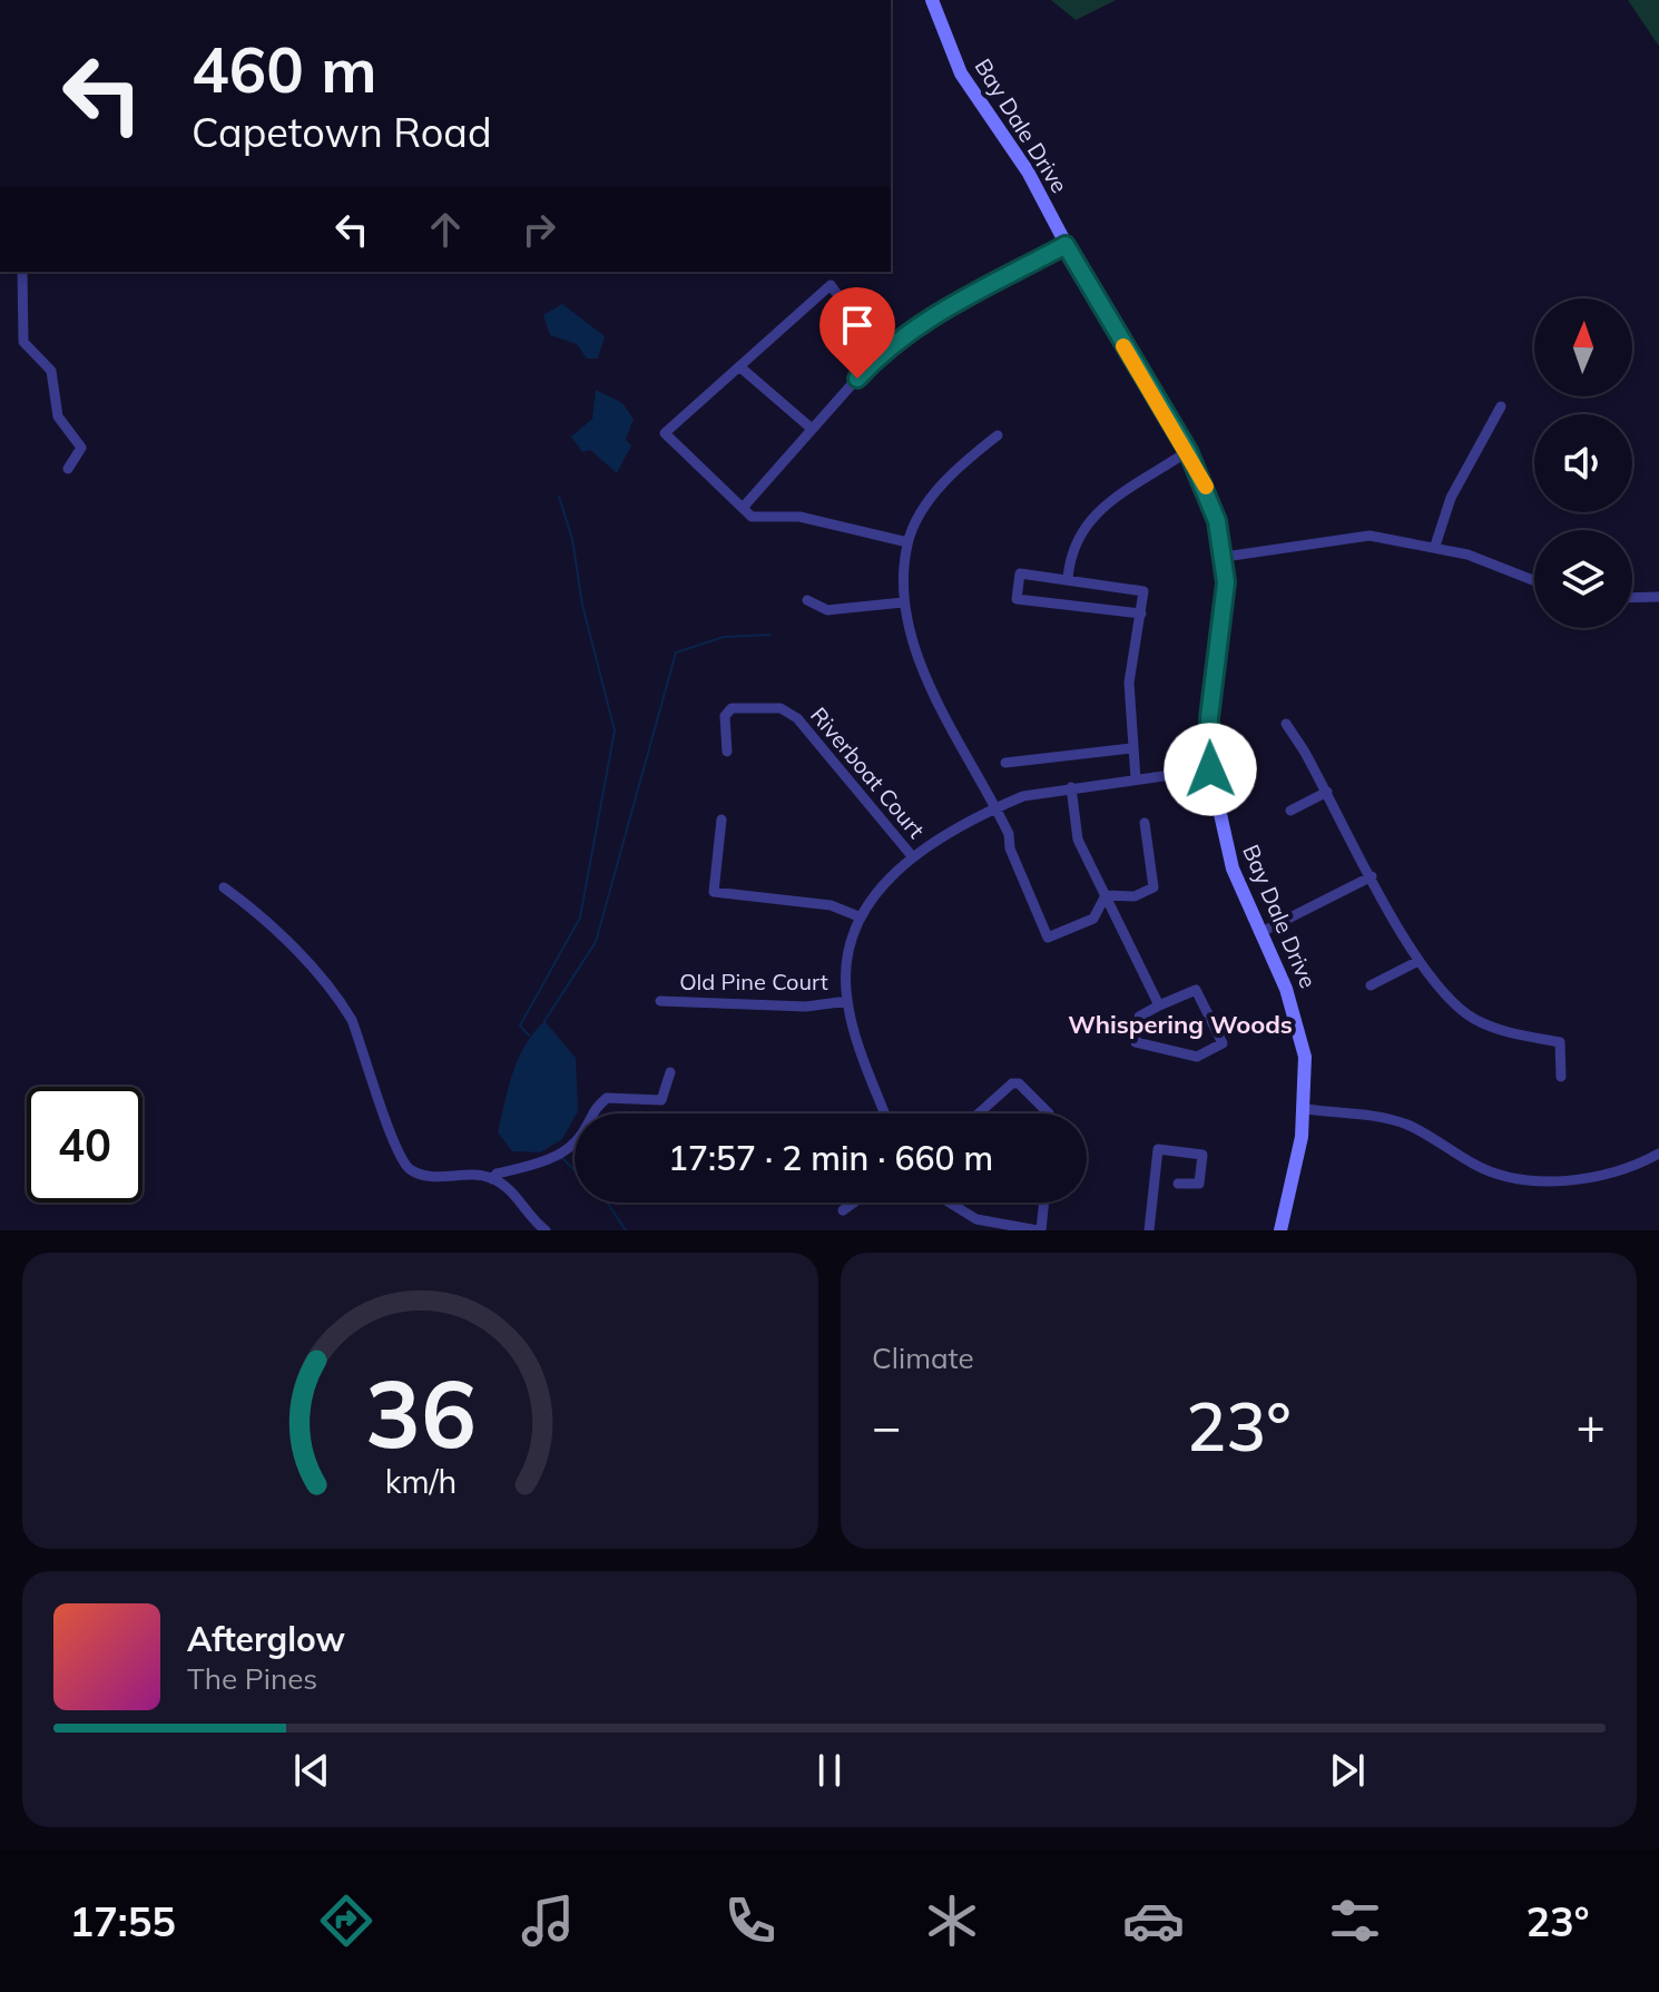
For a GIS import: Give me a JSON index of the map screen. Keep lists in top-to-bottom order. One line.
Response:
{"streets":{"street":["Bay Dale Drive","Riverboat Court","Old Pine Court"]},"districts":["Whispering Woods"],"north":"top","page":{"turn":["460 m","Capetown Road"],"limit":"40","trip":"17:57 · 2 min · 660 m","tile":"Climate","heat":["−","23°","+"],"song":["Afterglow","The Pines"],"tabs":["17:55","23°"],"gauge":["36","km/h"]}}
